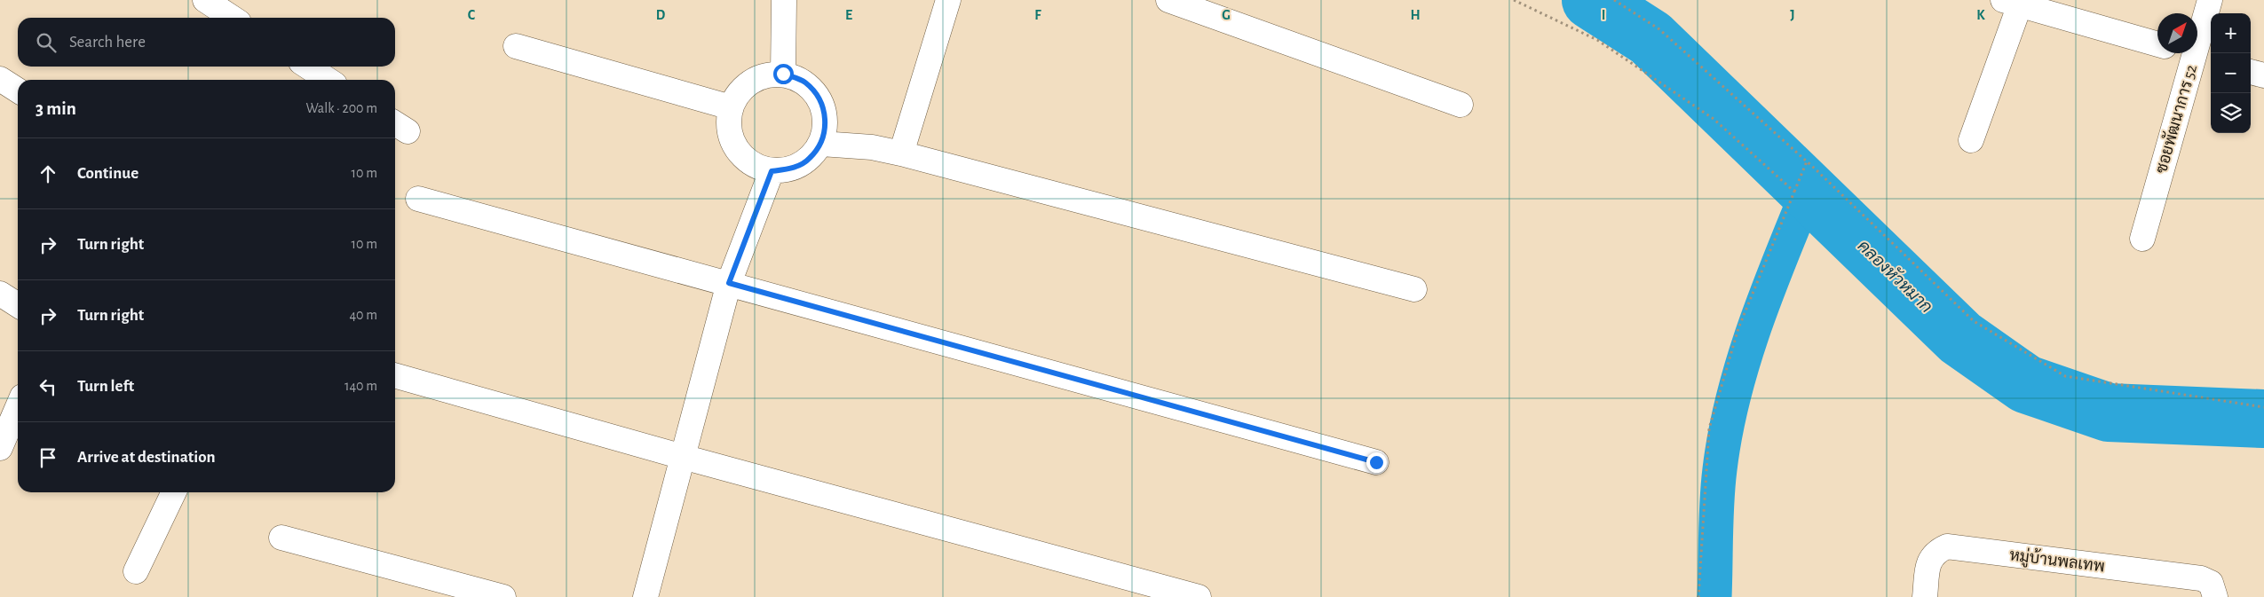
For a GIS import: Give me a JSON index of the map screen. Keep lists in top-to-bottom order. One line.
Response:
{"streets":{"street":["ซอยพัฒนาการ 52","หมู่บ้านพลเทพ"]},"water":["คลองหัวหมาก"],"north":"top right","page":{"map_buttons":["+","−"],"search":"Search here","heading":["3 min","Walk · 200 m"],"list":[["Continue","10 m"],["Turn right","10 m"],["Turn right","40 m"],["Turn left","140 m"],"Arrive at destination"]},"grid":{"columns":["C","D","E","F","G","H","I","J","K"]}}
